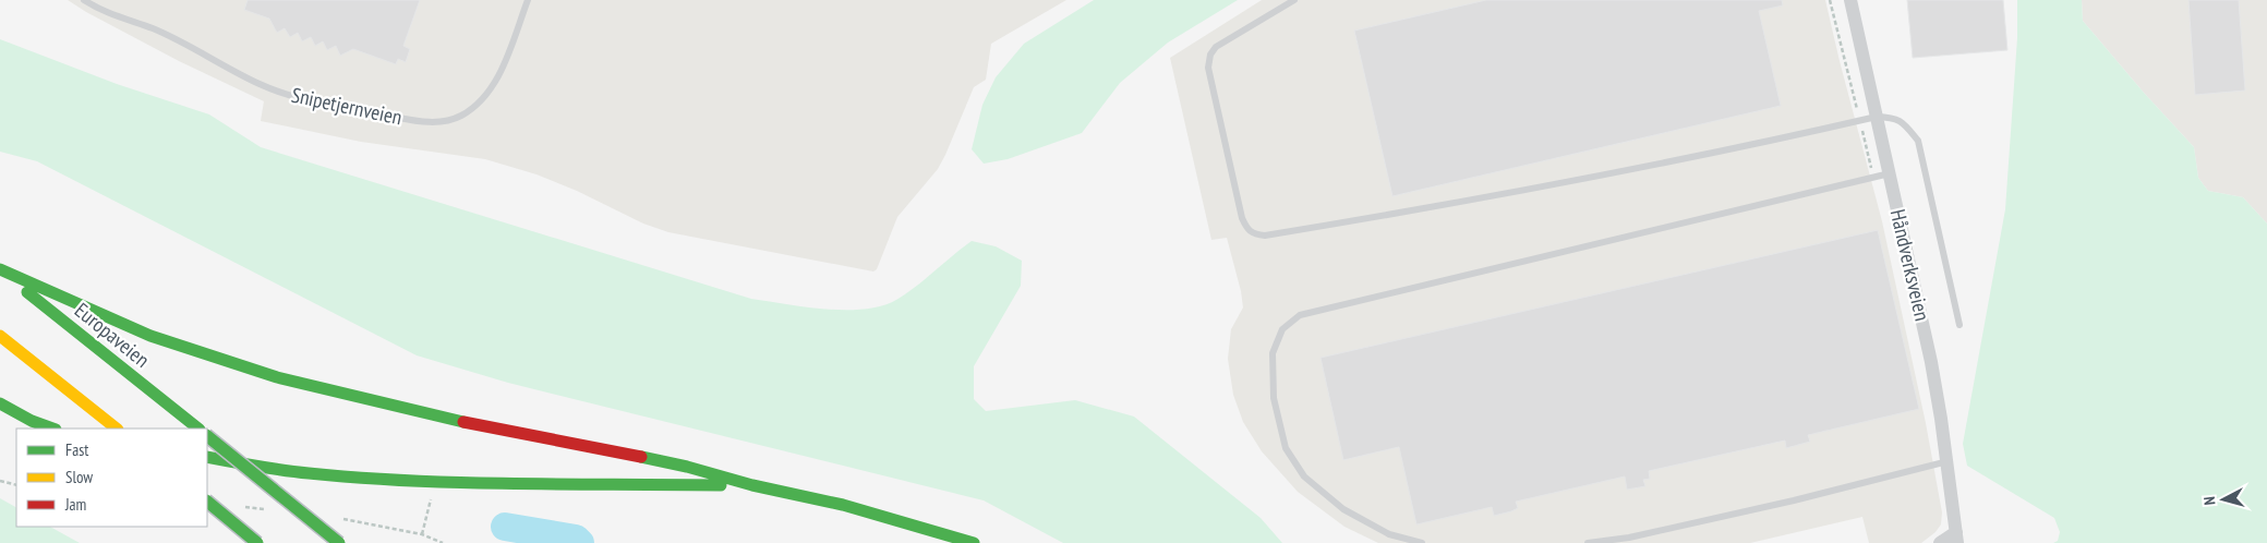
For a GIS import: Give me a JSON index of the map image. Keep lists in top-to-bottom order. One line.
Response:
{"streets":{"main road":["Europaveien"],"street":["Håndverksveien"],"lane":["Snipetjernveien"]},"legend":["Fast","Slow","Jam"],"north":"left"}
